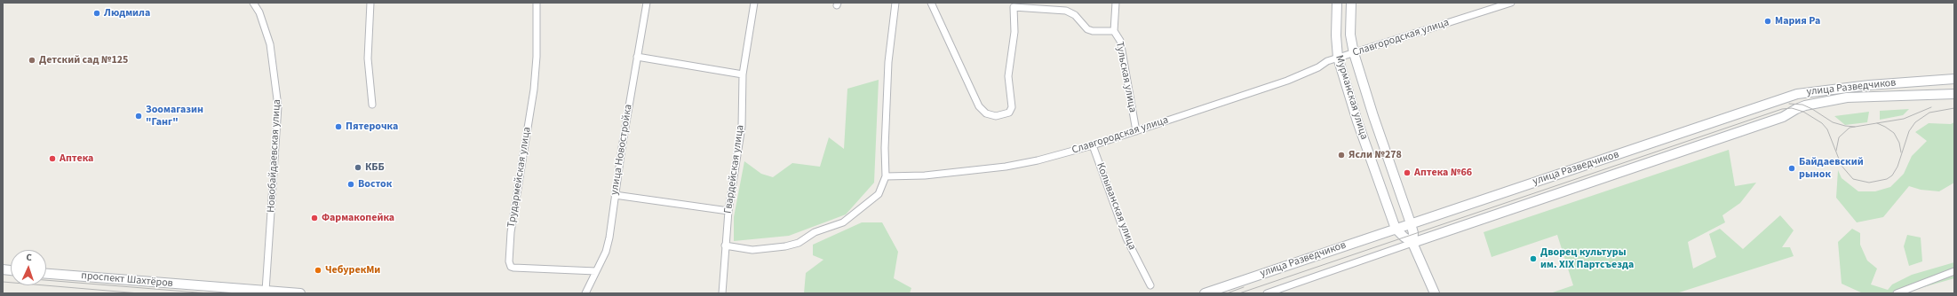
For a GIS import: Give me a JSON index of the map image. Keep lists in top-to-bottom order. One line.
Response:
{"streets":{"main road":["улица Разведчиков","Мурманская улица","проспект Шахтёров"],"street":["Славгородская улица","Тульская улица","улица Новостройка","Новобайдаевская улица","Гвардейская улица","Трудармейская улица","Колыванская улица"]},"crossings":[["Славгородская улица","Тульская улица"],["Славгородская улица","Мурманская улица"],["Славгородская улица","Колыванская улица"],["улица Разведчиков","Мурманская улица"],["улица Новостройка","Трудармейская улица"],["Новобайдаевская улица","проспект Шахтёров"]],"places":["Людмила","Мария Ра","Детский сад №125","Зоомагазин \"Ганг\"","Пятерочка","Ясли №278","Аптека","КББ","Байдаевский рынок","Аптека №66","Восток","Фармакопейка","Дворец культуры им. XIX Партсъезда","ЧебурекМи"],"north":"top"}
